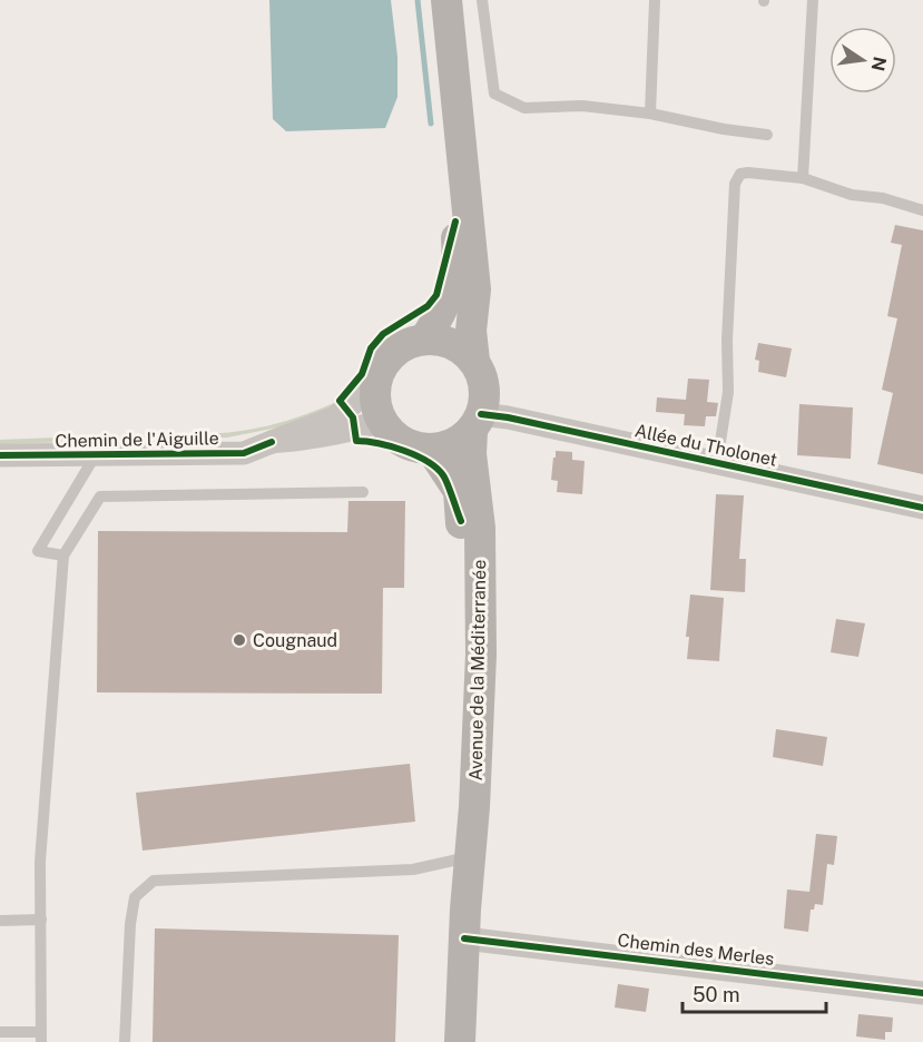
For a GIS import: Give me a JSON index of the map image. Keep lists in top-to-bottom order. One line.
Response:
{"streets":{"main road":["Avenue de la Méditerranée"],"street":["Chemin de l'Aiguille","Allée du Tholonet","Chemin des Merles"]},"crossings":[["Chemin de l'Aiguille","Allée du Tholonet"],["Chemin de l'Aiguille","Avenue de la Méditerranée"],["Allée du Tholonet","Avenue de la Méditerranée"],["Avenue de la Méditerranée","Chemin des Merles"]],"places":["Cougnaud"],"scale_bar":"50 m","north":"right"}
